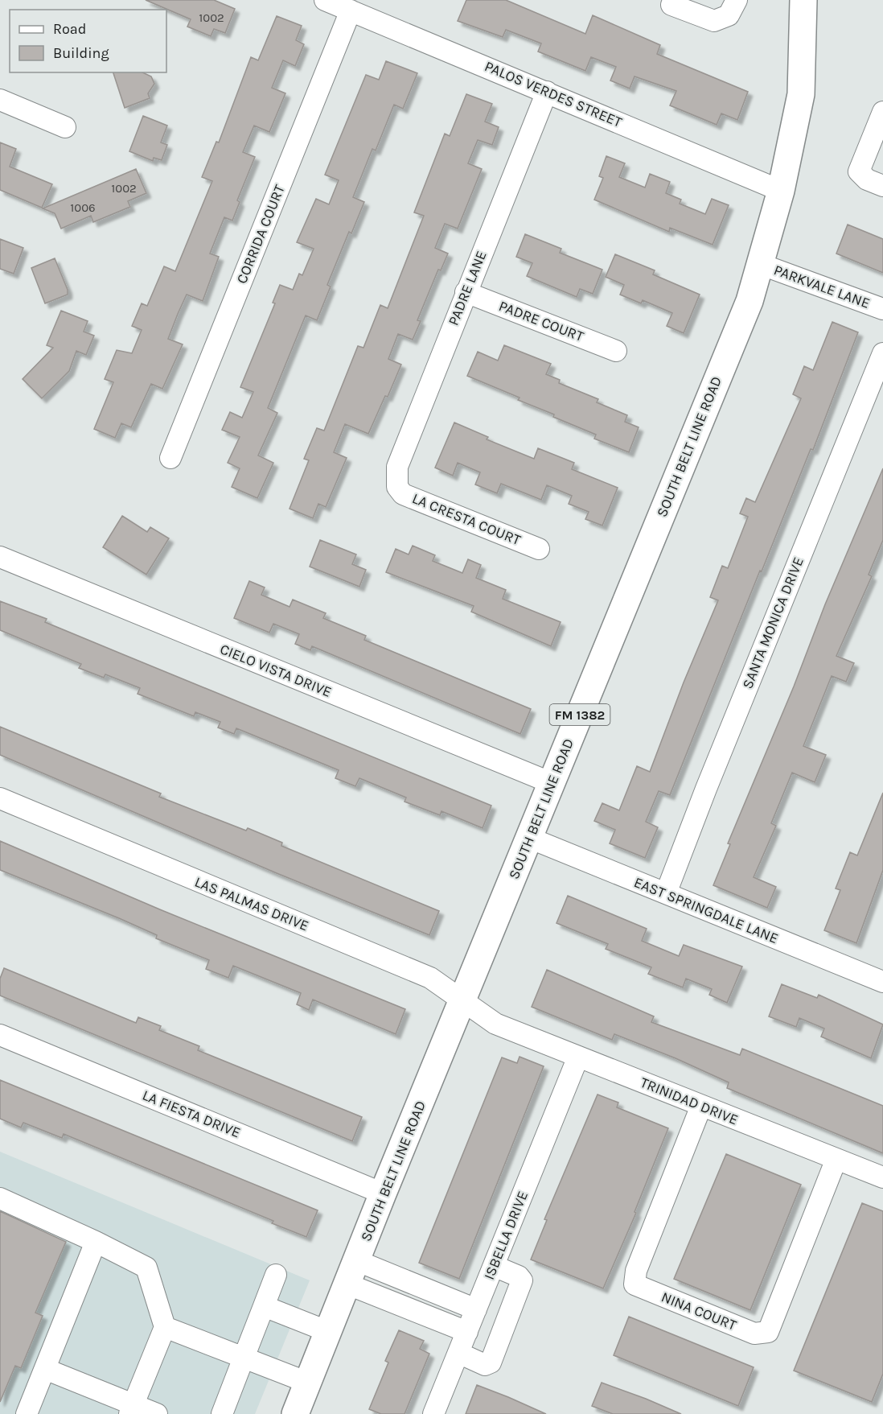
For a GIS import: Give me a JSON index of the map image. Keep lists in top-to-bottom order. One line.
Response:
{"streets":{"main road":["SOUTH BELT LINE ROAD","FM 1382"],"street":["PALOS VERDES STREET","CORRIDA COURT","PARKVALE LANE","PADRE LANE","PADRE COURT","LA CRESTA COURT","SANTA MONICA DRIVE","CIELO VISTA DRIVE","LAS PALMAS DRIVE","EAST SPRINGDALE LANE","TRINIDAD DRIVE","LA FIESTA DRIVE","ISBELLA DRIVE","NINA COURT"]},"crossings":[["PALOS VERDES STREET","CORRIDA COURT"],["PALOS VERDES STREET","PADRE LANE"],["PALOS VERDES STREET","SOUTH BELT LINE ROAD"],["PARKVALE LANE","SOUTH BELT LINE ROAD"],["PADRE LANE","PADRE COURT"],["PADRE LANE","LA CRESTA COURT"],["SOUTH BELT LINE ROAD","CIELO VISTA DRIVE"],["SOUTH BELT LINE ROAD","LAS PALMAS DRIVE"],["SOUTH BELT LINE ROAD","EAST SPRINGDALE LANE"],["SOUTH BELT LINE ROAD","LA FIESTA DRIVE"],["SANTA MONICA DRIVE","EAST SPRINGDALE LANE"],["LAS PALMAS DRIVE","TRINIDAD DRIVE"],["TRINIDAD DRIVE","ISBELLA DRIVE"],["TRINIDAD DRIVE","NINA COURT"]],"house_numbers":["1002","1002","1006"],"legend":["Road","Building"]}
